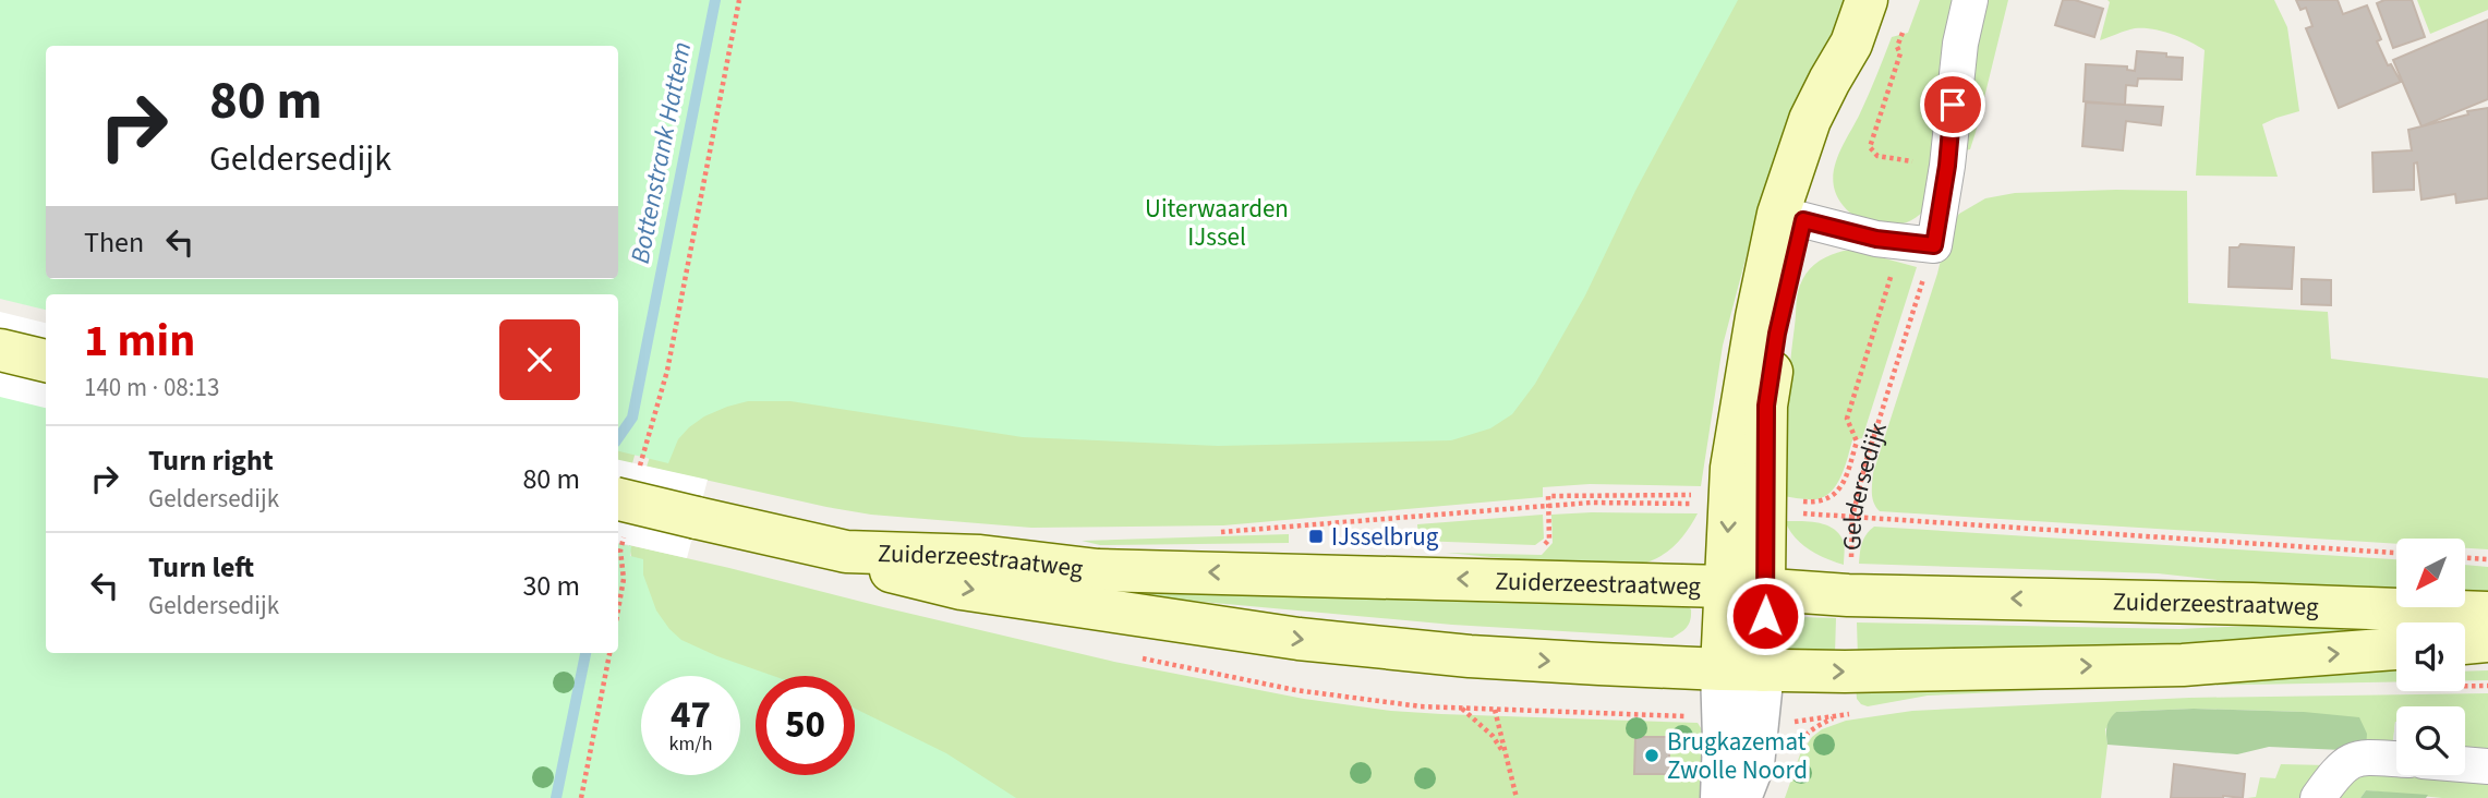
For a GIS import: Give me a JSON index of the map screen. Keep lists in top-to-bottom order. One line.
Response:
{"streets":{"main road":["Zuiderzeestraatweg"],"path":["Geldersedijk"]},"crossings":[["Geldersedijk","Zuiderzeestraatweg"]],"water":["Bottenstrank Hattem"],"parks":["Uiterwaarden IJssel"],"places":{"transit":["IJsselbrug"],"other":["Brugkazemat Zwolle Noord"]},"north":"bottom left","page":{"turn":["80 m","Geldersedijk"],"then":"Then","heading":["1 min","140 m · 08:13"],"list":[{"name":"Turn right","note":"Geldersedijk","value":"80 m"},{"name":"Turn left","note":"Geldersedijk","value":"30 m"}],"speed":"47 km/h","limit":"50"}}
